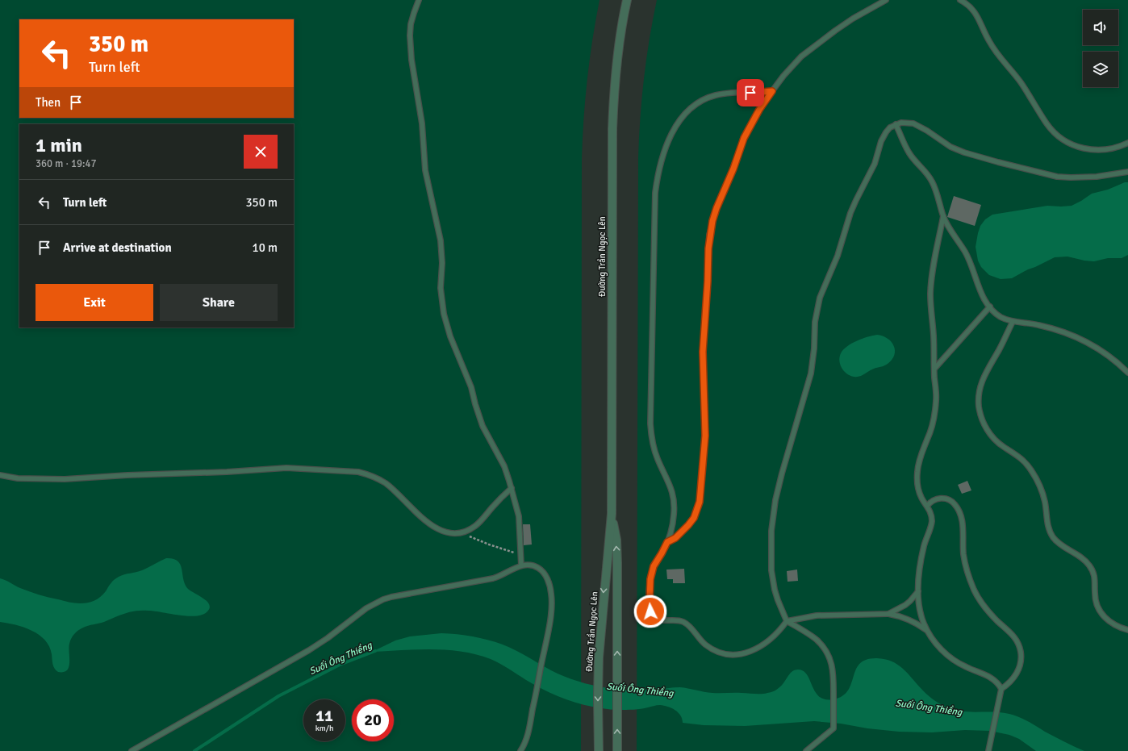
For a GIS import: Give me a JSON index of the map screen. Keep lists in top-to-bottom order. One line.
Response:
{"streets":{"street":["Đường Trần Ngọc Lên"]},"water":["Suối Ông Thiềng"],"page":{"turn":["350 m","Turn left"],"then":"Then","heading":["1 min","360 m · 19:47"],"list":[{"name":"Turn left","value":"350 m"},{"name":"Arrive at destination","value":"10 m"}],"buttons":["Exit","Share"],"speed":"11 km/h","limit":"20"}}
